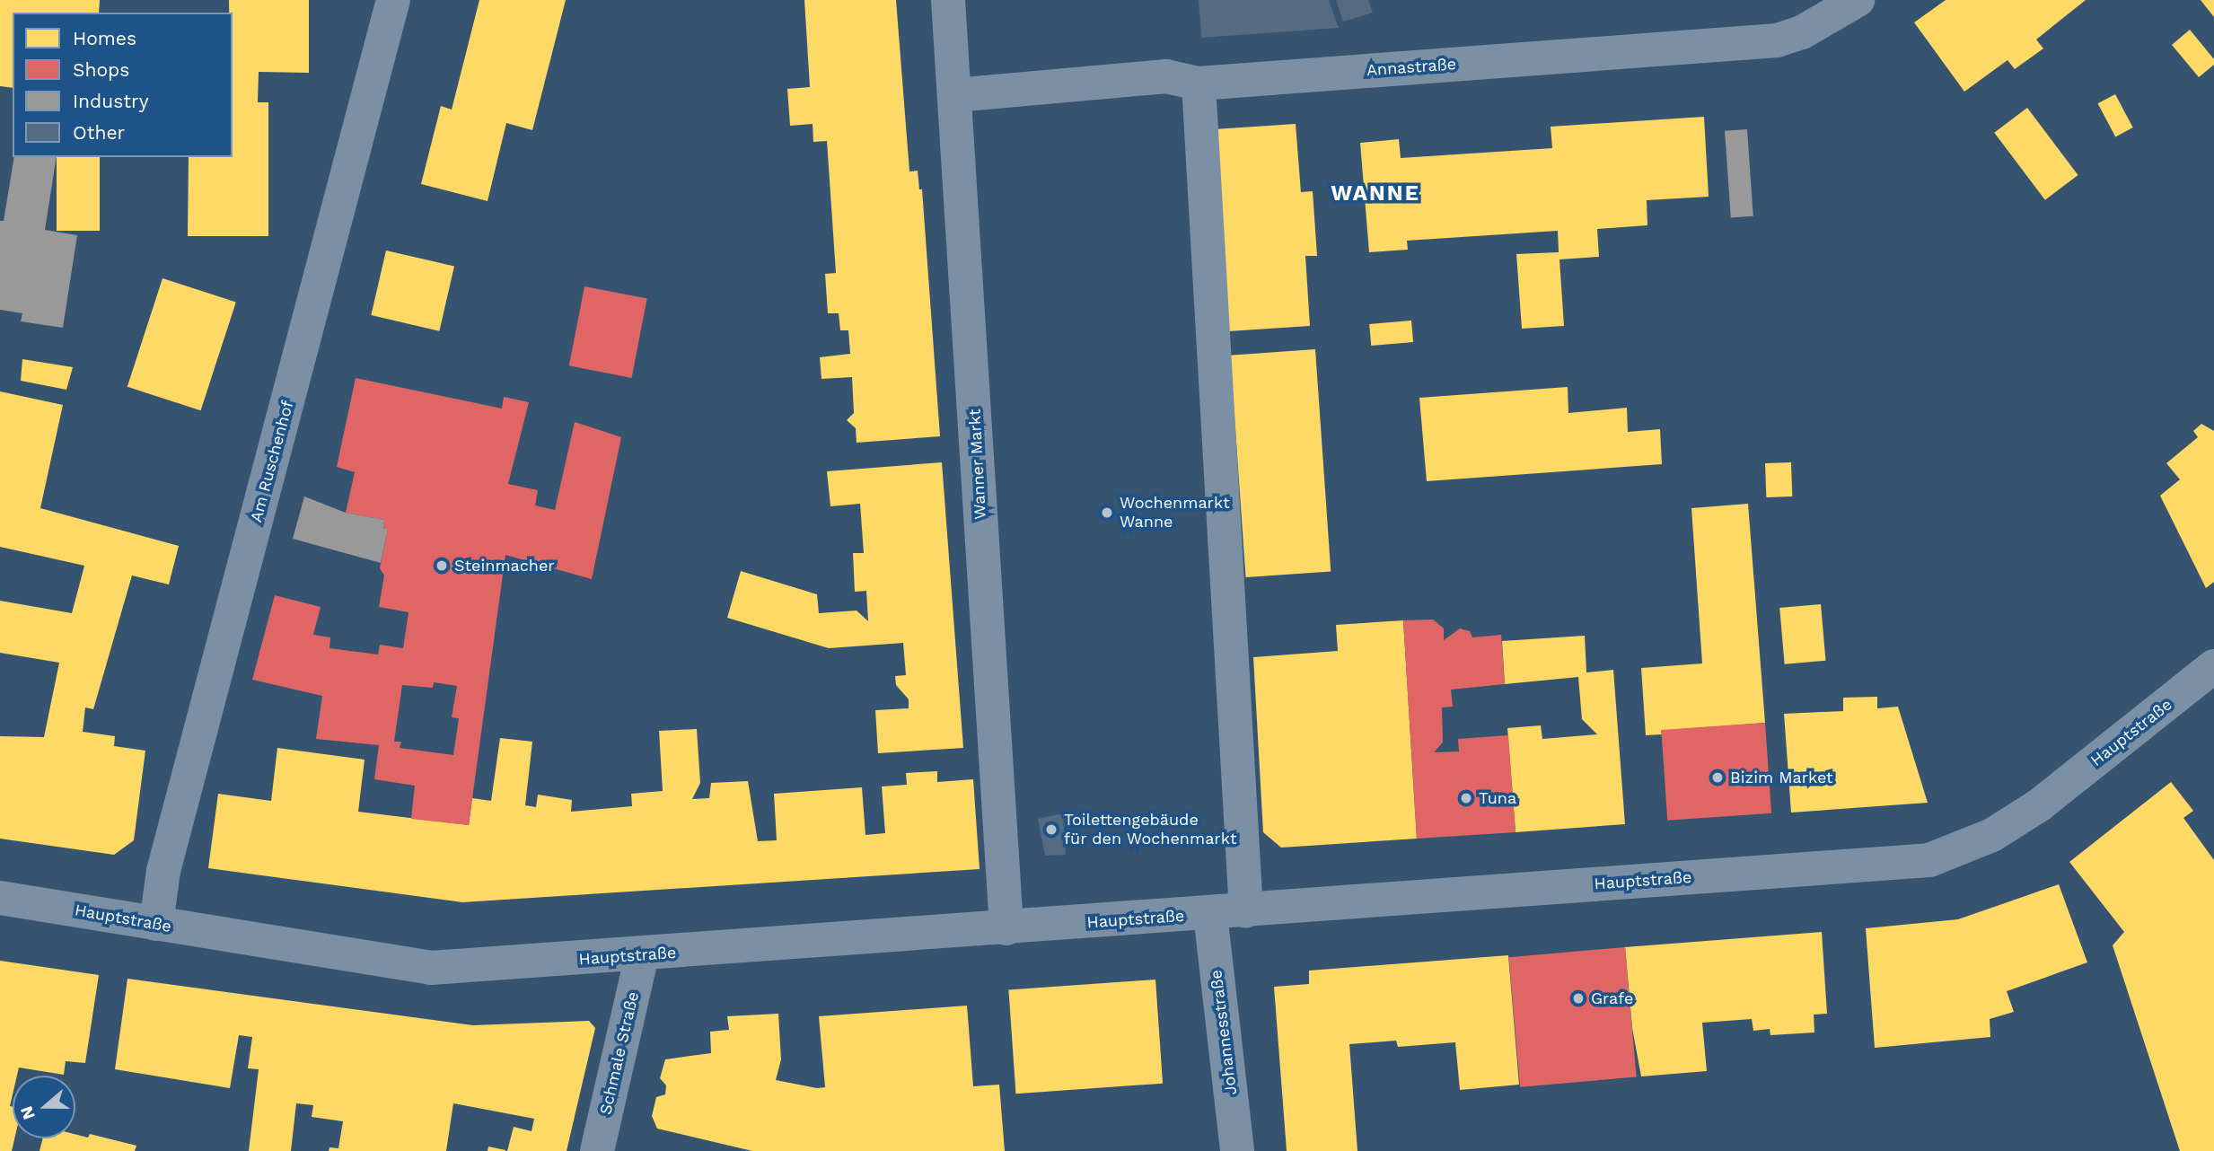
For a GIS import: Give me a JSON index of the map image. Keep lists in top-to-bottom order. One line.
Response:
{"streets":{"street":["Annastraße","Am Ruschenhof","Wanner Markt","Hauptstraße","Johannesstraße","Schmale Straße"]},"crossings":[["Annastraße","Wanner Markt"],["Am Ruschenhof","Hauptstraße"],["Wanner Markt","Hauptstraße"],["Hauptstraße","Johannesstraße"],["Hauptstraße","Schmale Straße"]],"districts":["WANNE"],"places":["Wochenmarkt Wanne","Steinmacher","Bizim Market","Tuna","Toilettengebäude für den Wochenmarkt","Grafe"],"legend":["Homes","Shops","Industry","Other"],"north":"left"}
